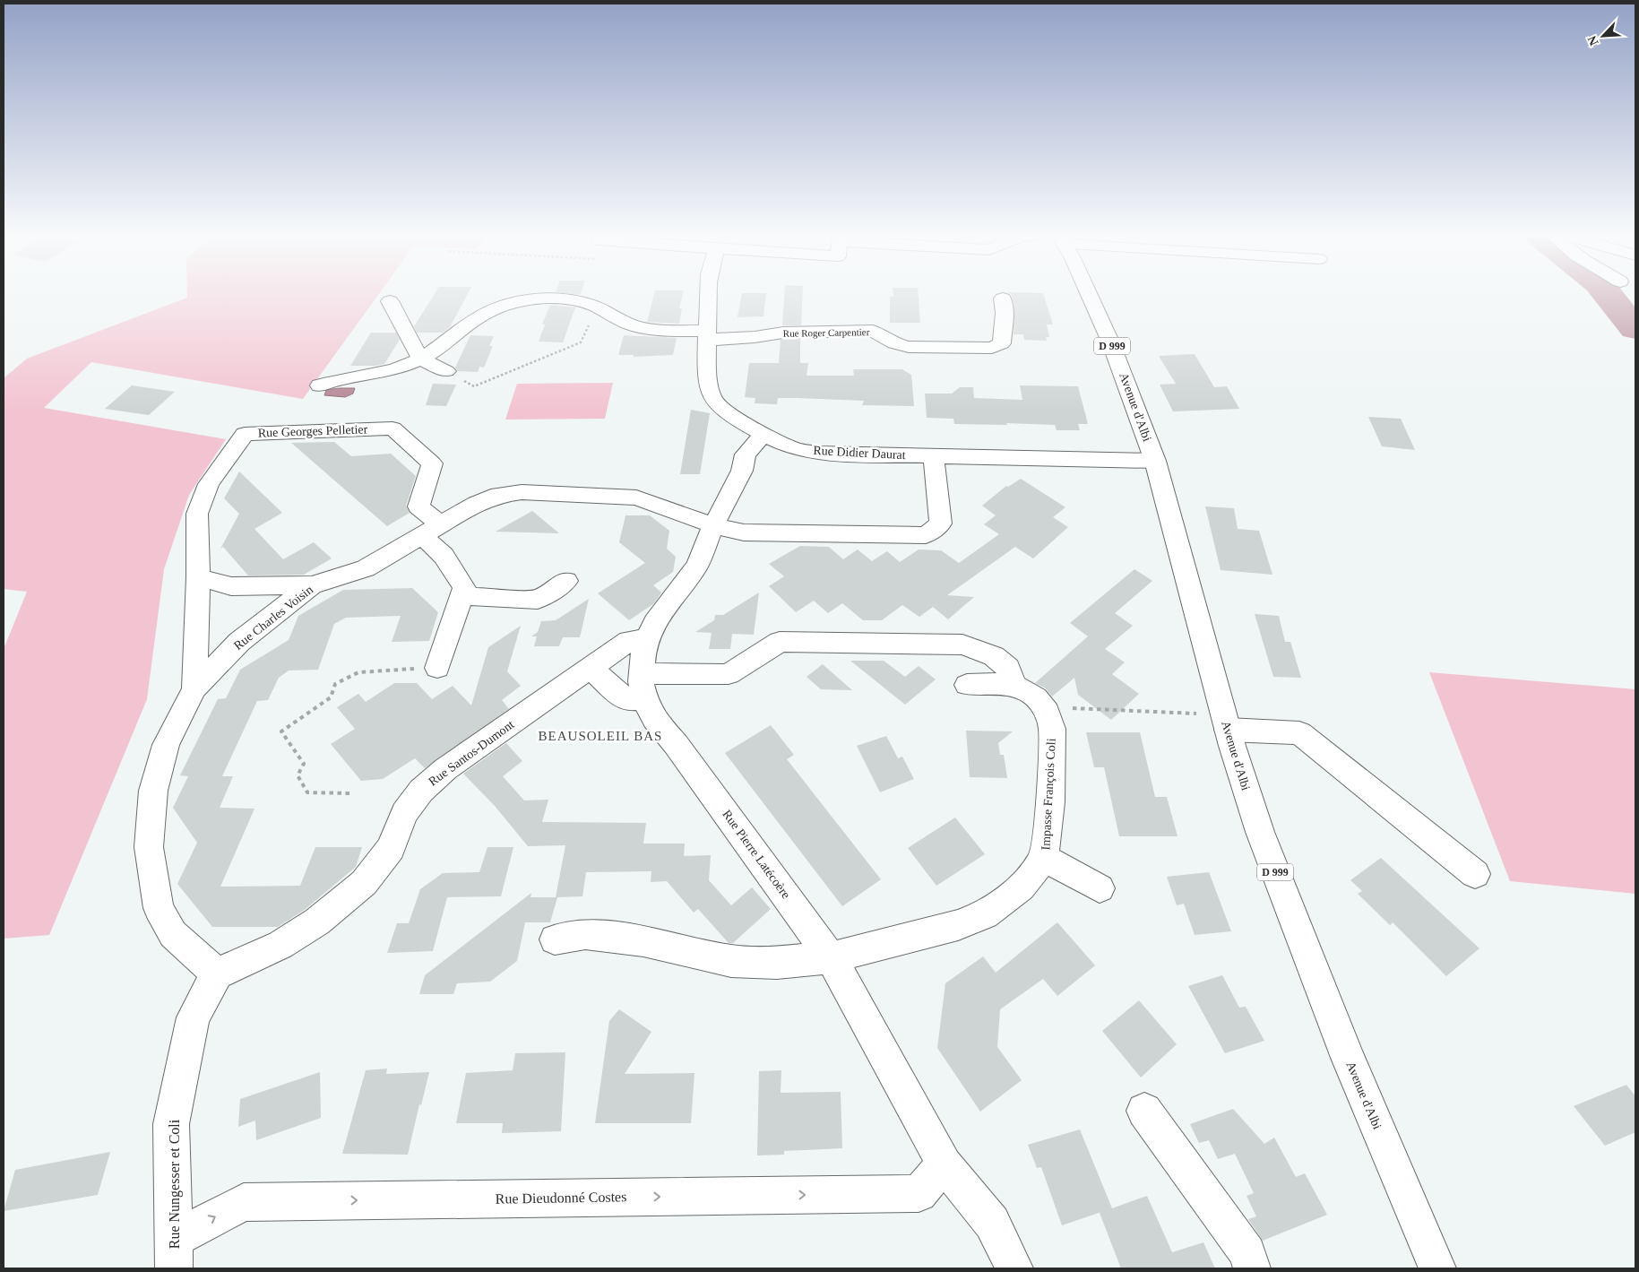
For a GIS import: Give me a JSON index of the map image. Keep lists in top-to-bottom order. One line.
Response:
{"streets":{"main road":["Rue Roger Carpentier","D 999","Avenue d'Albi","Rue Georges Pelletier","Rue Didier Daurat","Rue Charles Voisin","Rue Santos-Dumont","Impasse François Coli","Rue Pierre Latécoère","Rue Nungesser et Coli","Rue Dieudonné Costes"]},"crossings":[["Rue Roger Carpentier","Rue Didier Daurat"],["Avenue d'Albi","Rue Didier Daurat"],["Rue Georges Pelletier","Rue Charles Voisin"],["Rue Didier Daurat","Rue Charles Voisin"],["Rue Charles Voisin","Rue Santos-Dumont"],["Rue Charles Voisin","Rue Nungesser et Coli"],["Rue Santos-Dumont","Rue Nungesser et Coli"],["Impasse François Coli","Rue Pierre Latécoère"],["Rue Pierre Latécoère","Rue Dieudonné Costes"],["Rue Nungesser et Coli","Rue Dieudonné Costes"]],"one_way":["Rue Dieudonné Costes"],"districts":["BEAUSOLEIL BAS"],"north":"bottom left"}
